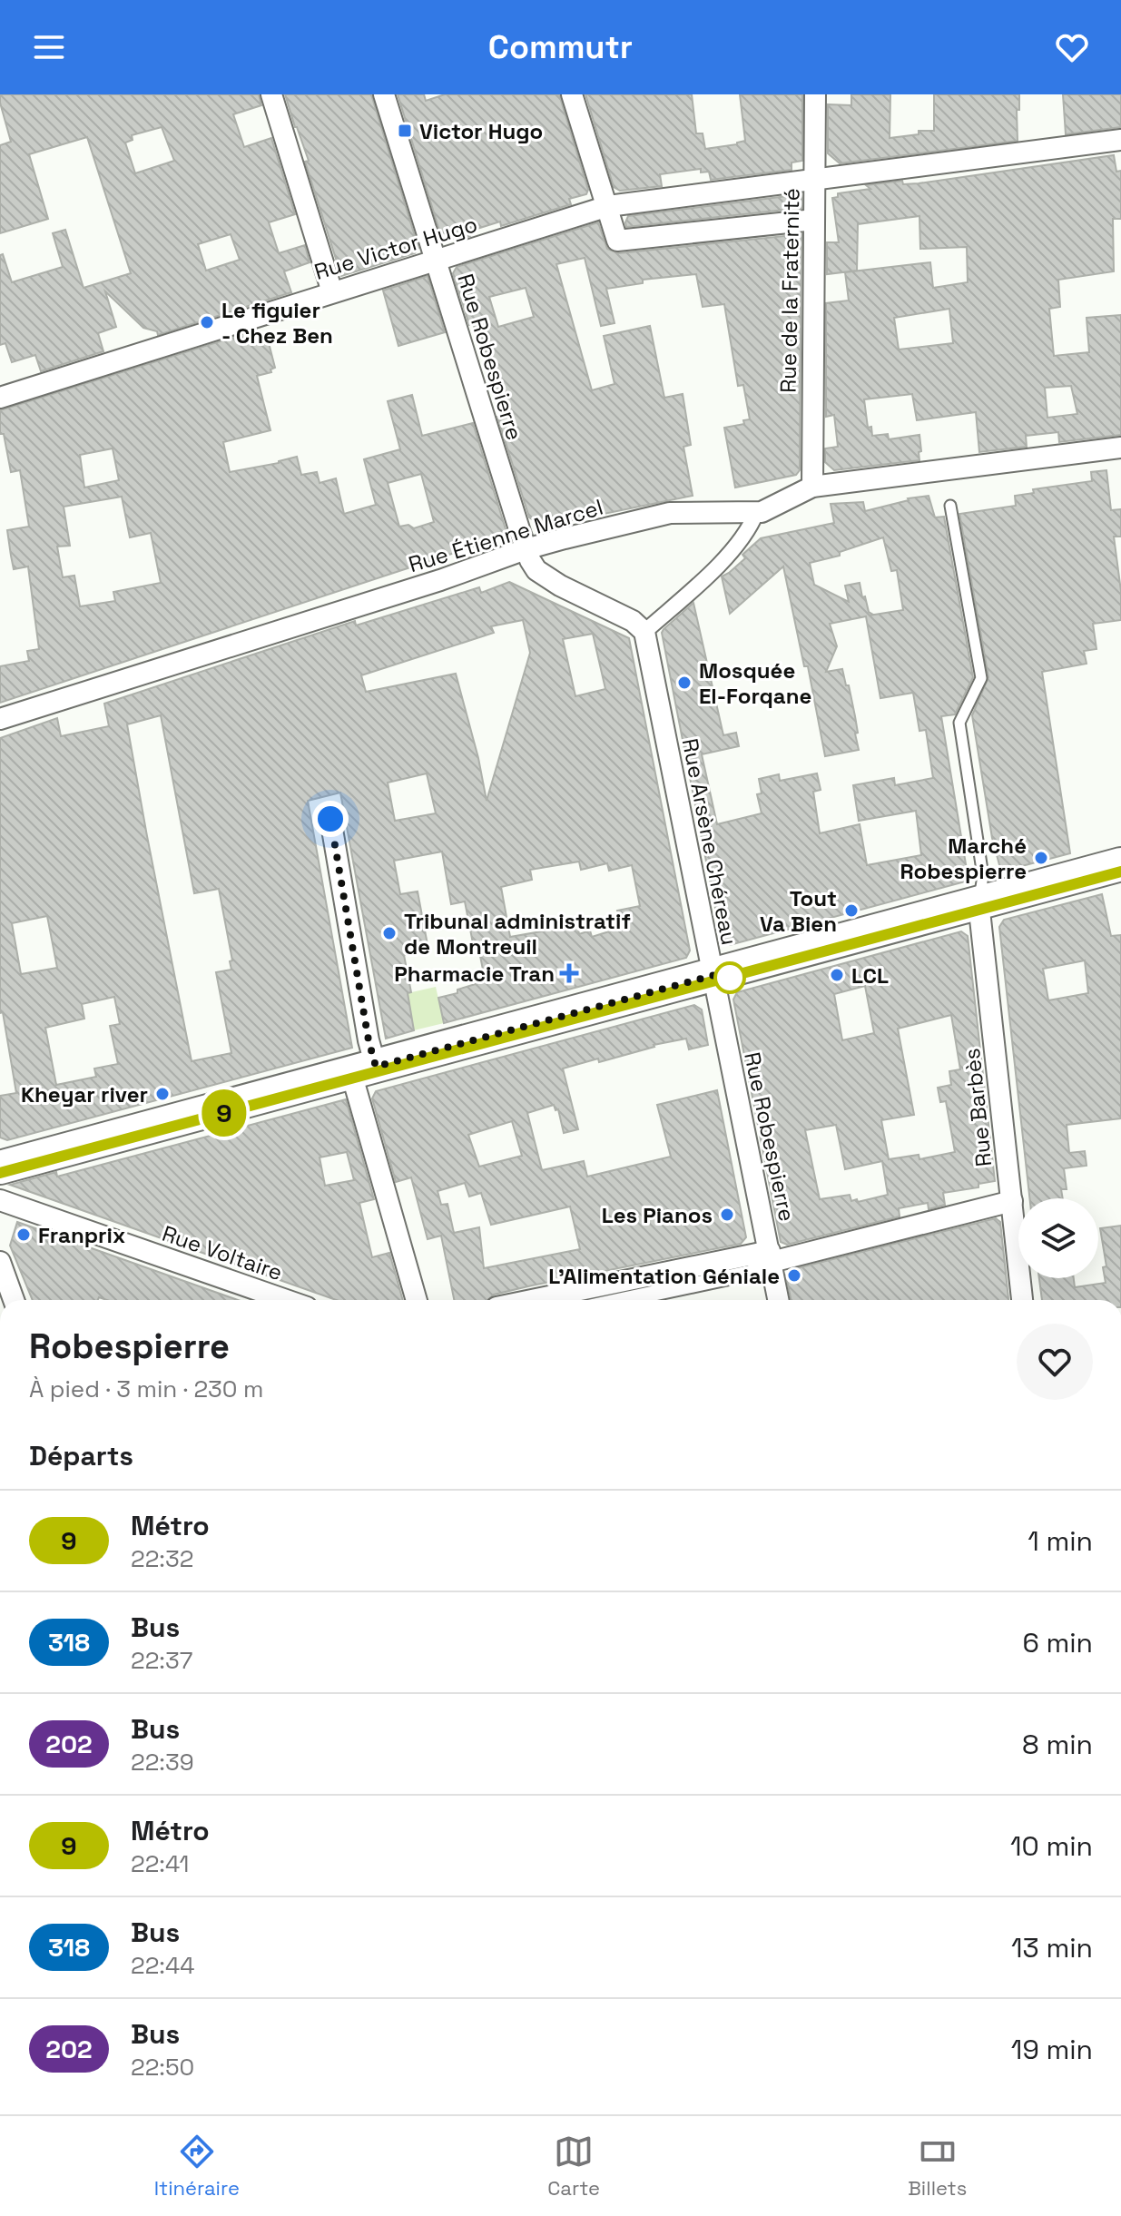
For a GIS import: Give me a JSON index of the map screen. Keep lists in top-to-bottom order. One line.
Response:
{"streets":{"street":["Rue Victor Hugo","Rue de la Fraternité","Rue Robespierre","Rue Étienne Marcel","Rue Arsène Chéreau","Rue Barbès","Rue Voltaire"]},"crossings":[["Rue Victor Hugo","Rue de la Fraternité"],["Rue Victor Hugo","Rue Robespierre"],["Rue de la Fraternité","Rue Étienne Marcel"],["Rue Robespierre","Rue Étienne Marcel"],["Rue Robespierre","Rue Arsène Chéreau"]],"places":{"transit":["Victor Hugo"],"other":["Le figuier - Chez Ben","Mosquée El-Forqane","Marché Robespierre","Tout Va Bien","Tribunal administratif de Montreuil","LCL","Kheyar river","Les Pianos","Franprix","L'Alimentation Géniale"],"health":["Pharmacie Tran"]},"lines":["metro line 9"],"page":{"header":"Commutr","on_map":"9","heading":[["Robespierre","À pied · 3 min · 230 m"],"Départs"],"list":[{"mark":"9","name":"Métro","note":"22:32","value":"1 min"},{"mark":"318","name":"Bus","note":"22:37","value":"6 min"},{"mark":"202","name":"Bus","note":"22:39","value":"8 min"},{"mark":"9","name":"Métro","note":"22:41","value":"10 min"},{"mark":"318","name":"Bus","note":"22:44","value":"13 min"},{"mark":"202","name":"Bus","note":"22:50","value":"19 min"}],"tabs":["Itinéraire","Carte","Billets"]}}
